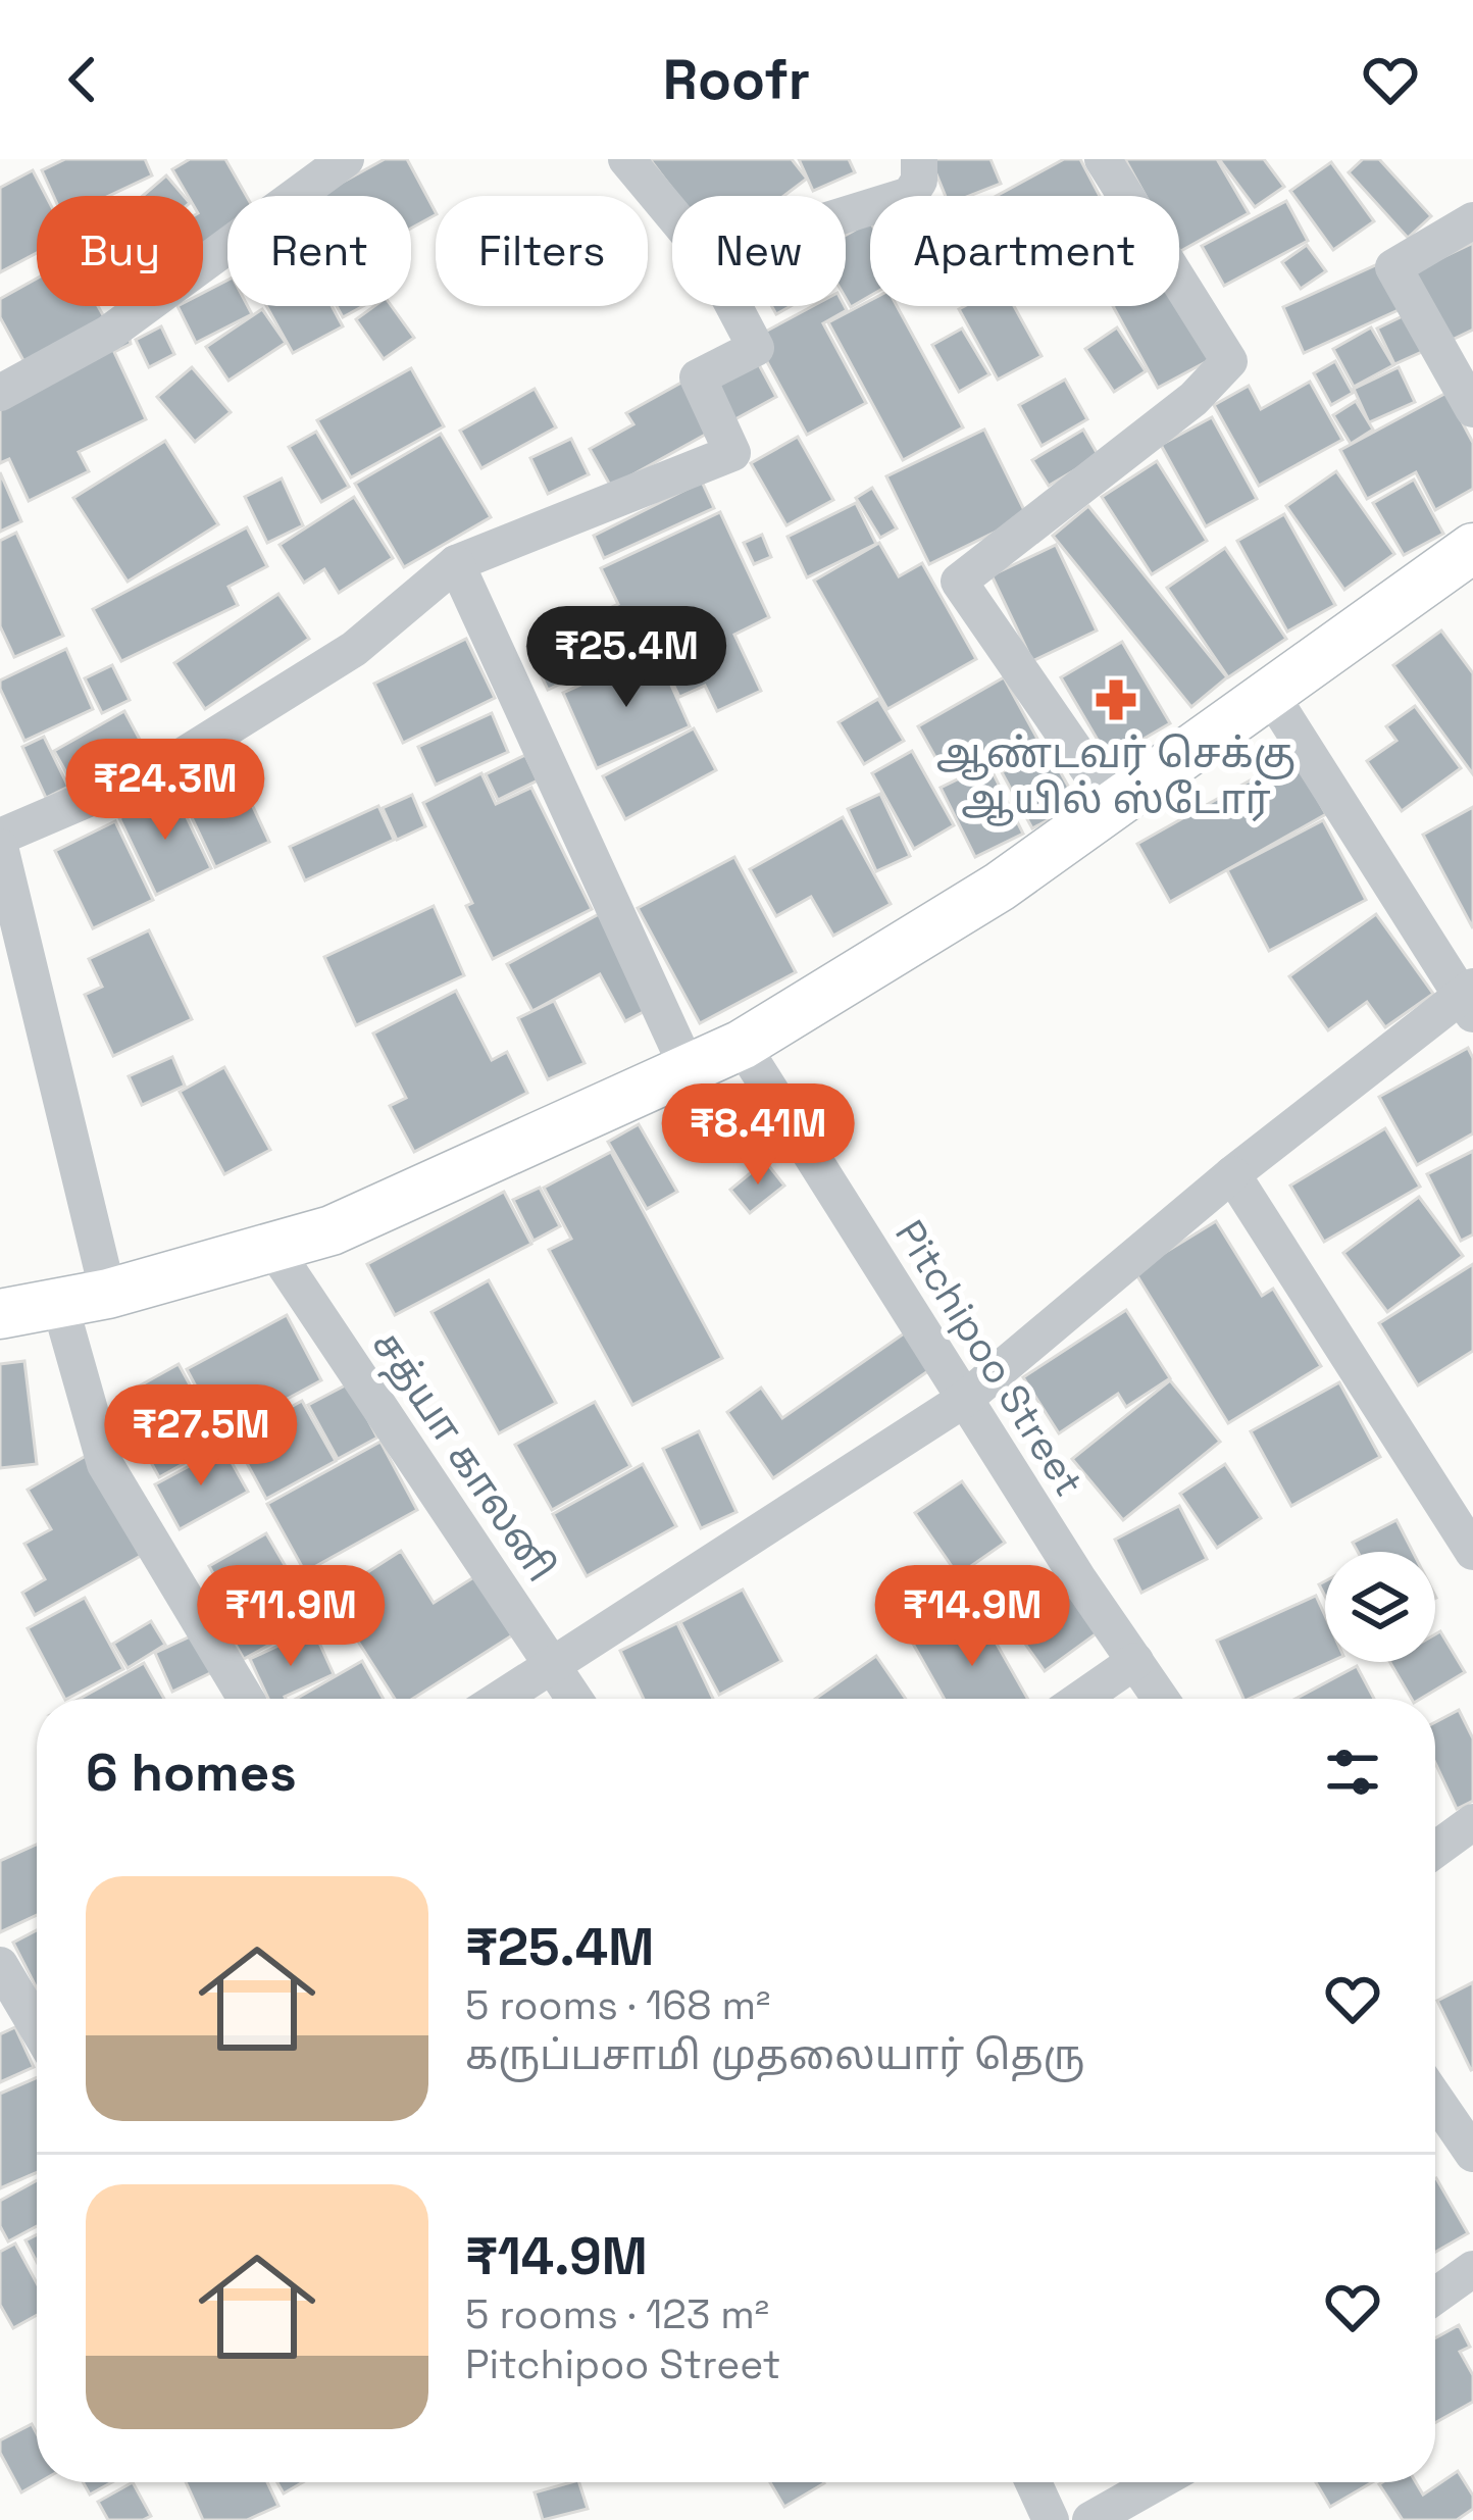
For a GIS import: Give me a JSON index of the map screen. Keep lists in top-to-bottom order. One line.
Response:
{"streets":{"street":["Pitchipoo Street","சத்யா காலனி"]},"places":{"pharmacy":["ஆண்டவர் செக்கு ஆயில் ஸ்டோர்"]},"page":{"header":"Roofr","chip":["Buy","Rent","Filters","New","Apartment"],"price":["₹25.4M","₹24.3M","₹8.41M","₹27.5M","₹11.9M","₹14.9M"],"heading":"6 homes","list":[{"name":"₹25.4M","note":"5 rooms · 168 m² · கருப்பசாமி முதலையார் தெரு"},{"name":"₹14.9M","note":"5 rooms · 123 m² · Pitchipoo Street"}]}}
